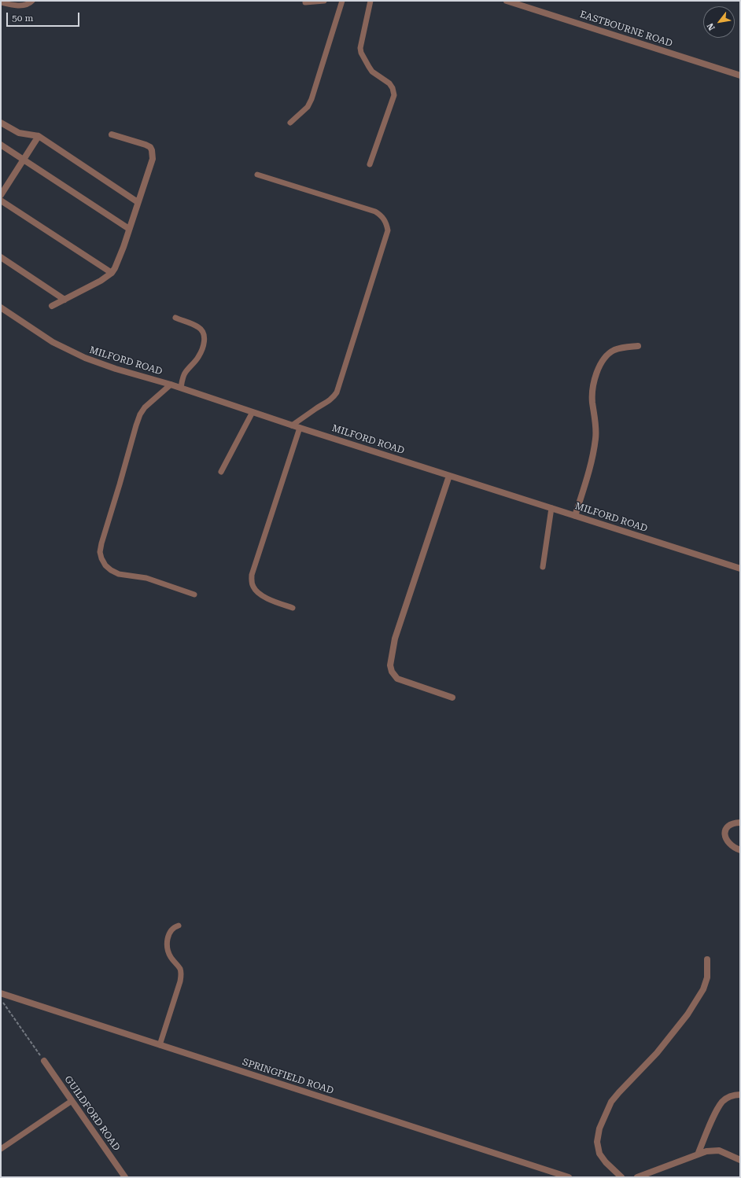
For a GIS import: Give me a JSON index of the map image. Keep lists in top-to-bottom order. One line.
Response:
{"streets":{"street":["EASTBOURNE ROAD","MILFORD ROAD","SPRINGFIELD ROAD","GUILDFORD ROAD"]},"scale_bar":"50 m","north":"bottom left"}
